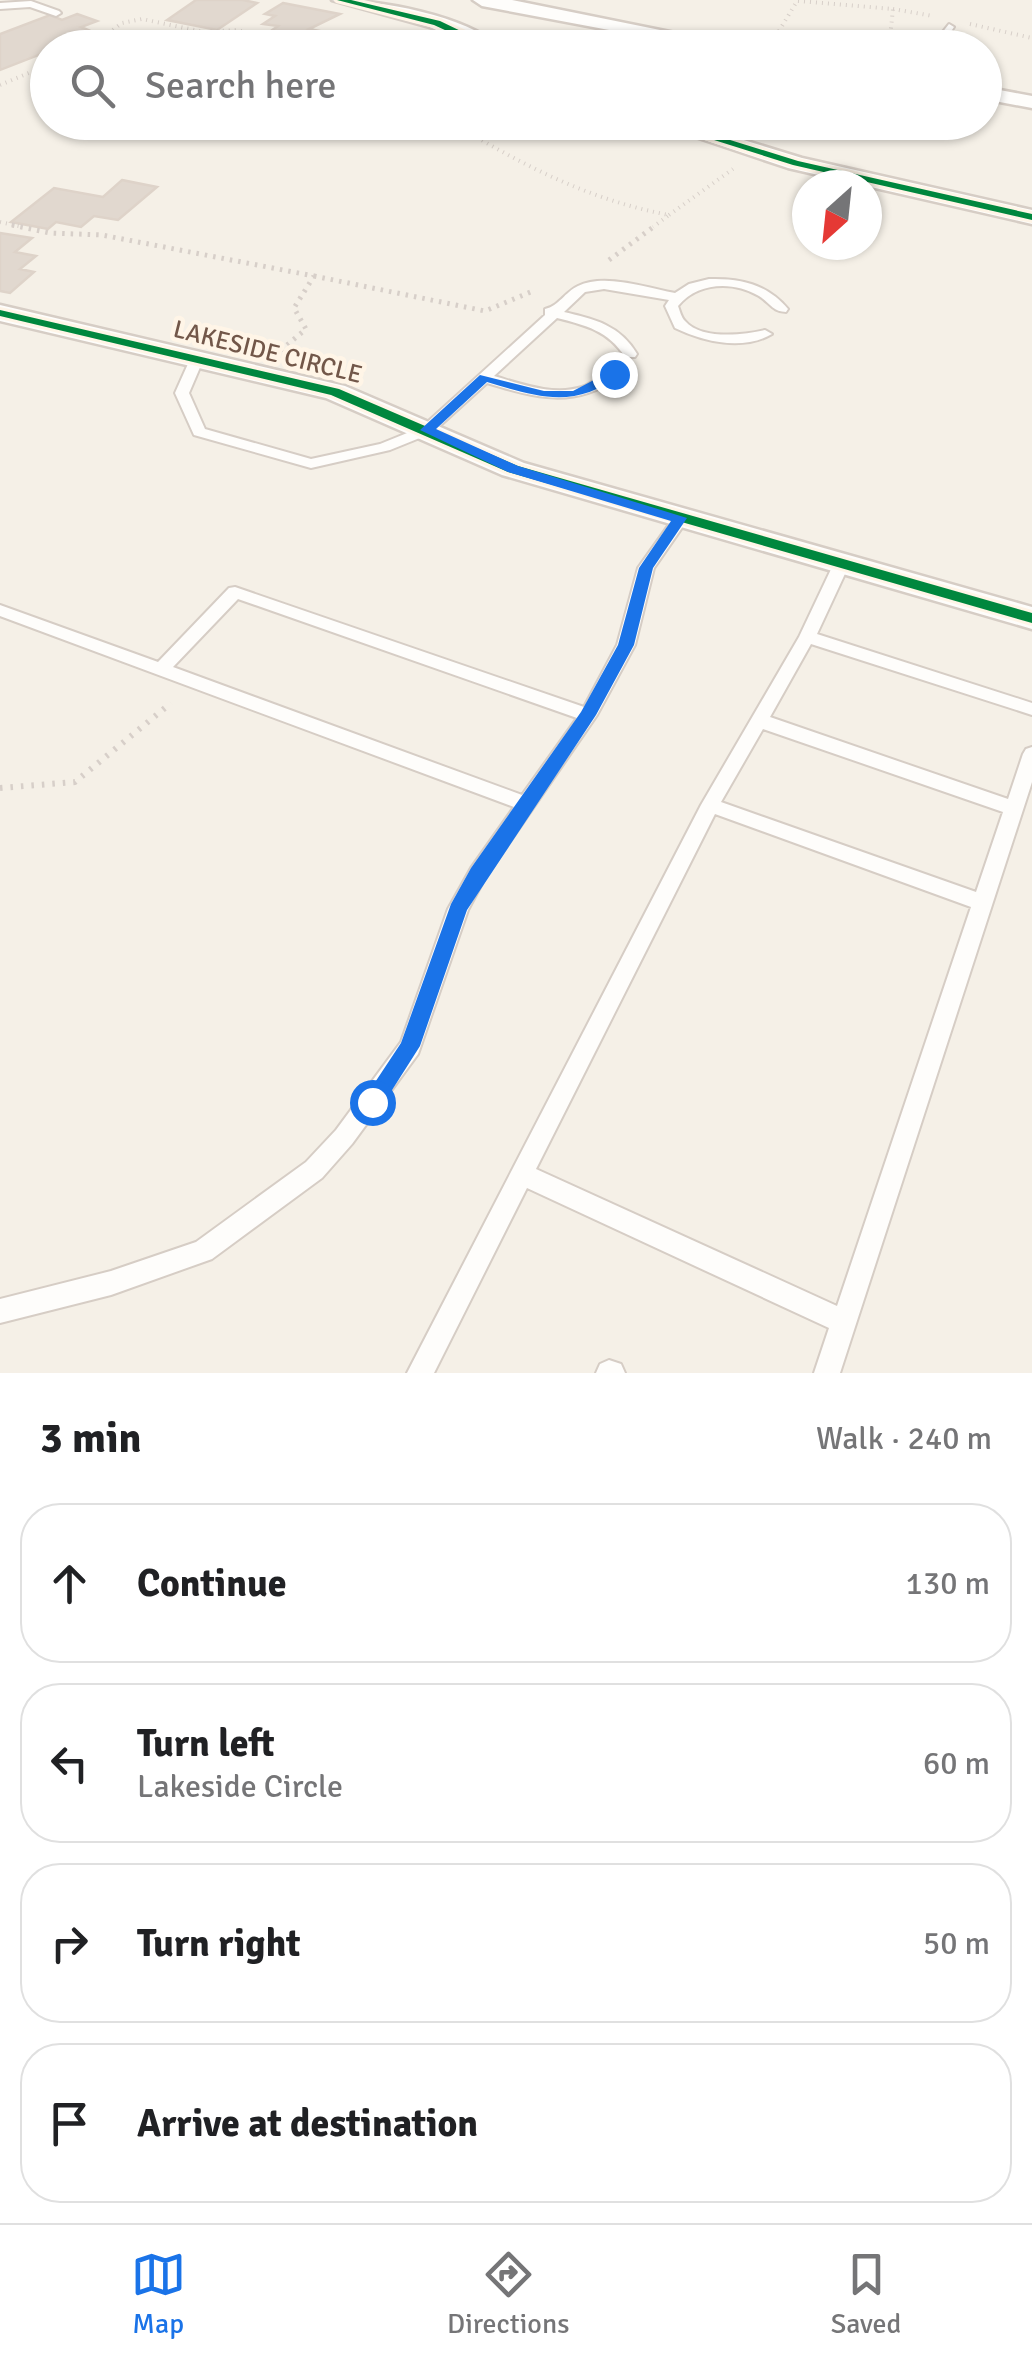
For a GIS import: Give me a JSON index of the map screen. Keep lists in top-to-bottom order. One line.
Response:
{"streets":{"street":["LAKESIDE CIRCLE"]},"north":"bottom left","page":{"search":"Search here","heading":["3 min","Walk · 240 m"],"list":[["Continue","130 m"],["Turn left","Lakeside Circle","60 m"],["Turn right","50 m"],"Arrive at destination"],"nav":["Map","Directions","Saved"]}}
